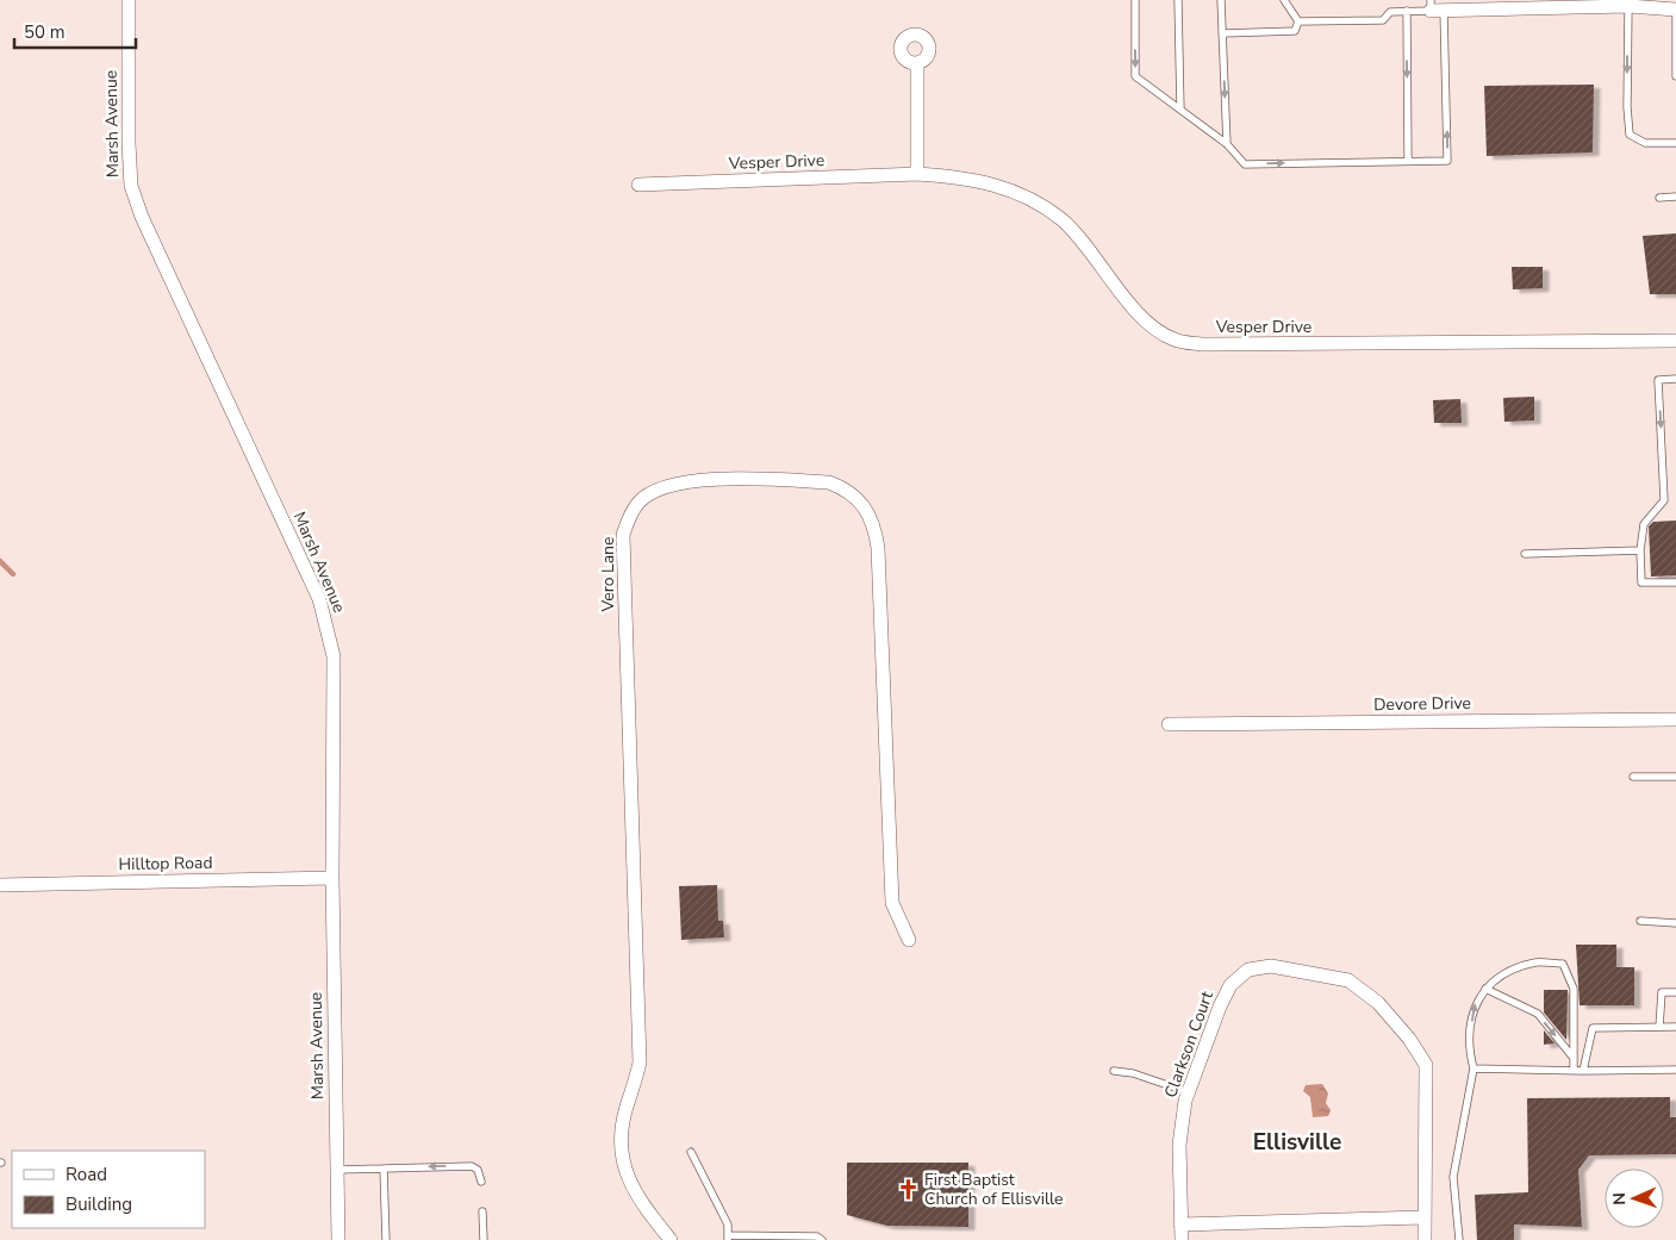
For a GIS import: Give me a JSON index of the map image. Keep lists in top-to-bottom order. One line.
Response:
{"streets":{"street":["Marsh Avenue","Vesper Drive","Vero Lane","Devore Drive","Hilltop Road","Clarkson Court"]},"crossings":[["Marsh Avenue","Hilltop Road"]],"districts":["Ellisville"],"places":{"church":["First Baptist Church of Ellisville"]},"legend":["Road","Building"],"scale_bar":"50 m","north":"left"}
